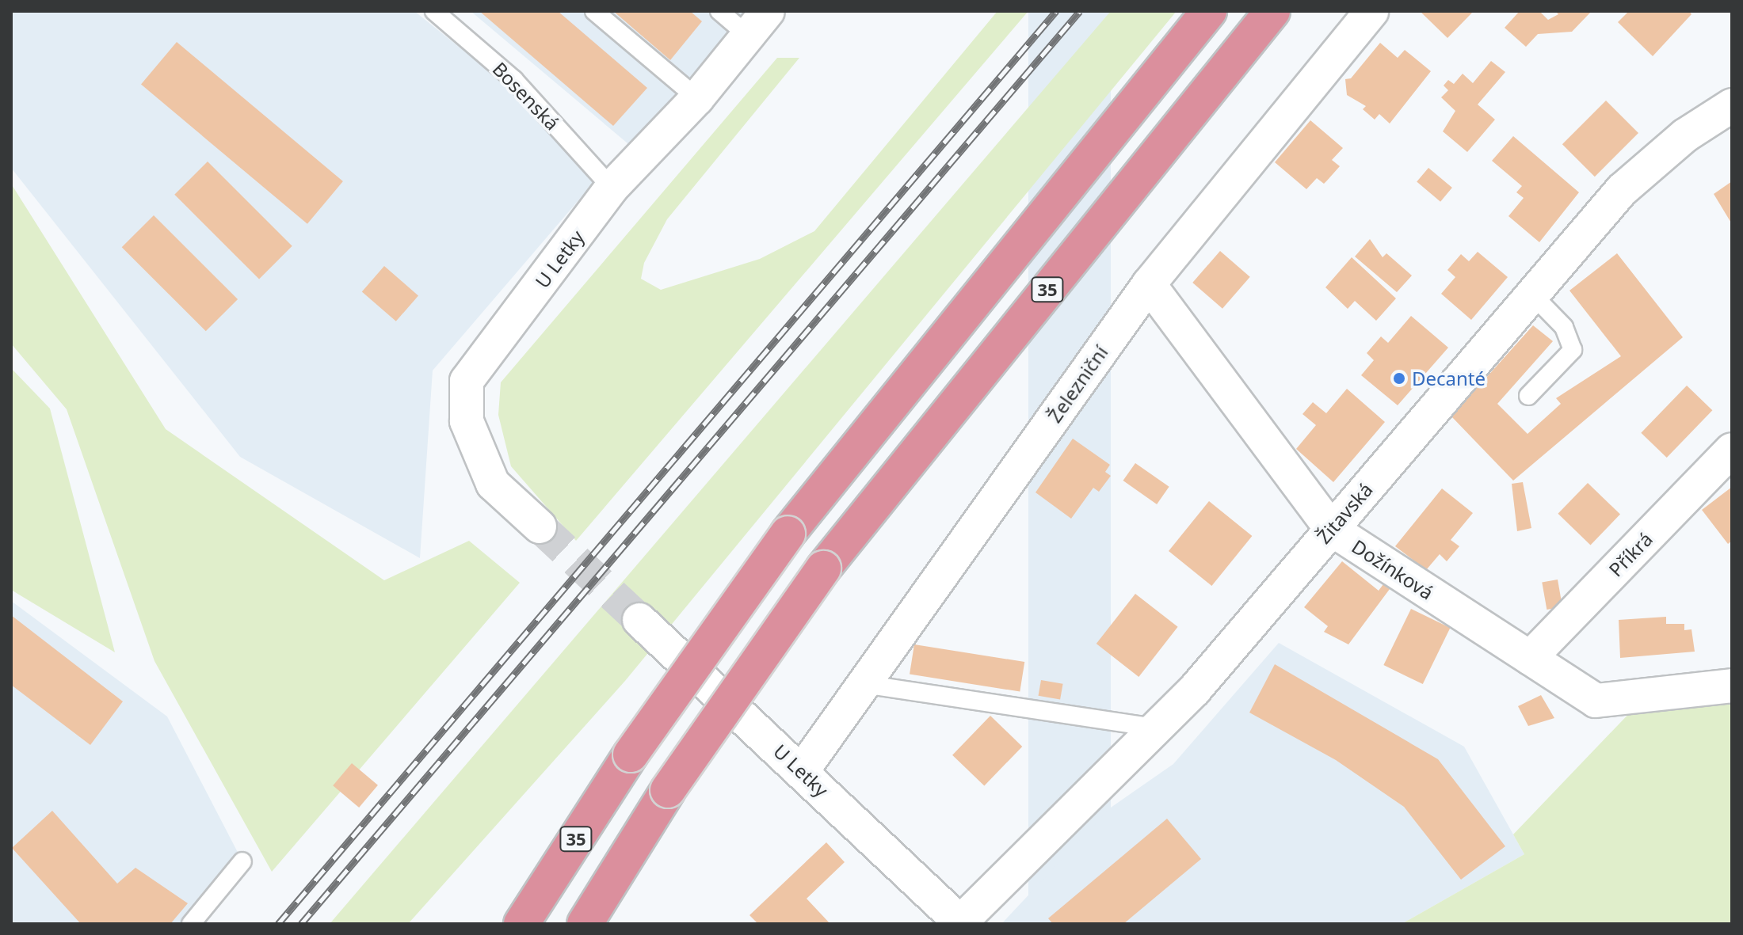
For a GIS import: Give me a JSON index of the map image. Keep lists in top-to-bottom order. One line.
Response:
{"streets":{"highway":["35"],"street":["U Letky","Železniční","Žitavská","Příkrá","Dožínková"],"lane":["Bosenská"]},"crossings":[["Bosenská","U Letky"],["U Letky","Železniční"],["U Letky","Žitavská"],["Železniční","Dožínková"],["Žitavská","Dožínková"],["Příkrá","Dožínková"]],"places":["Decanté"]}
